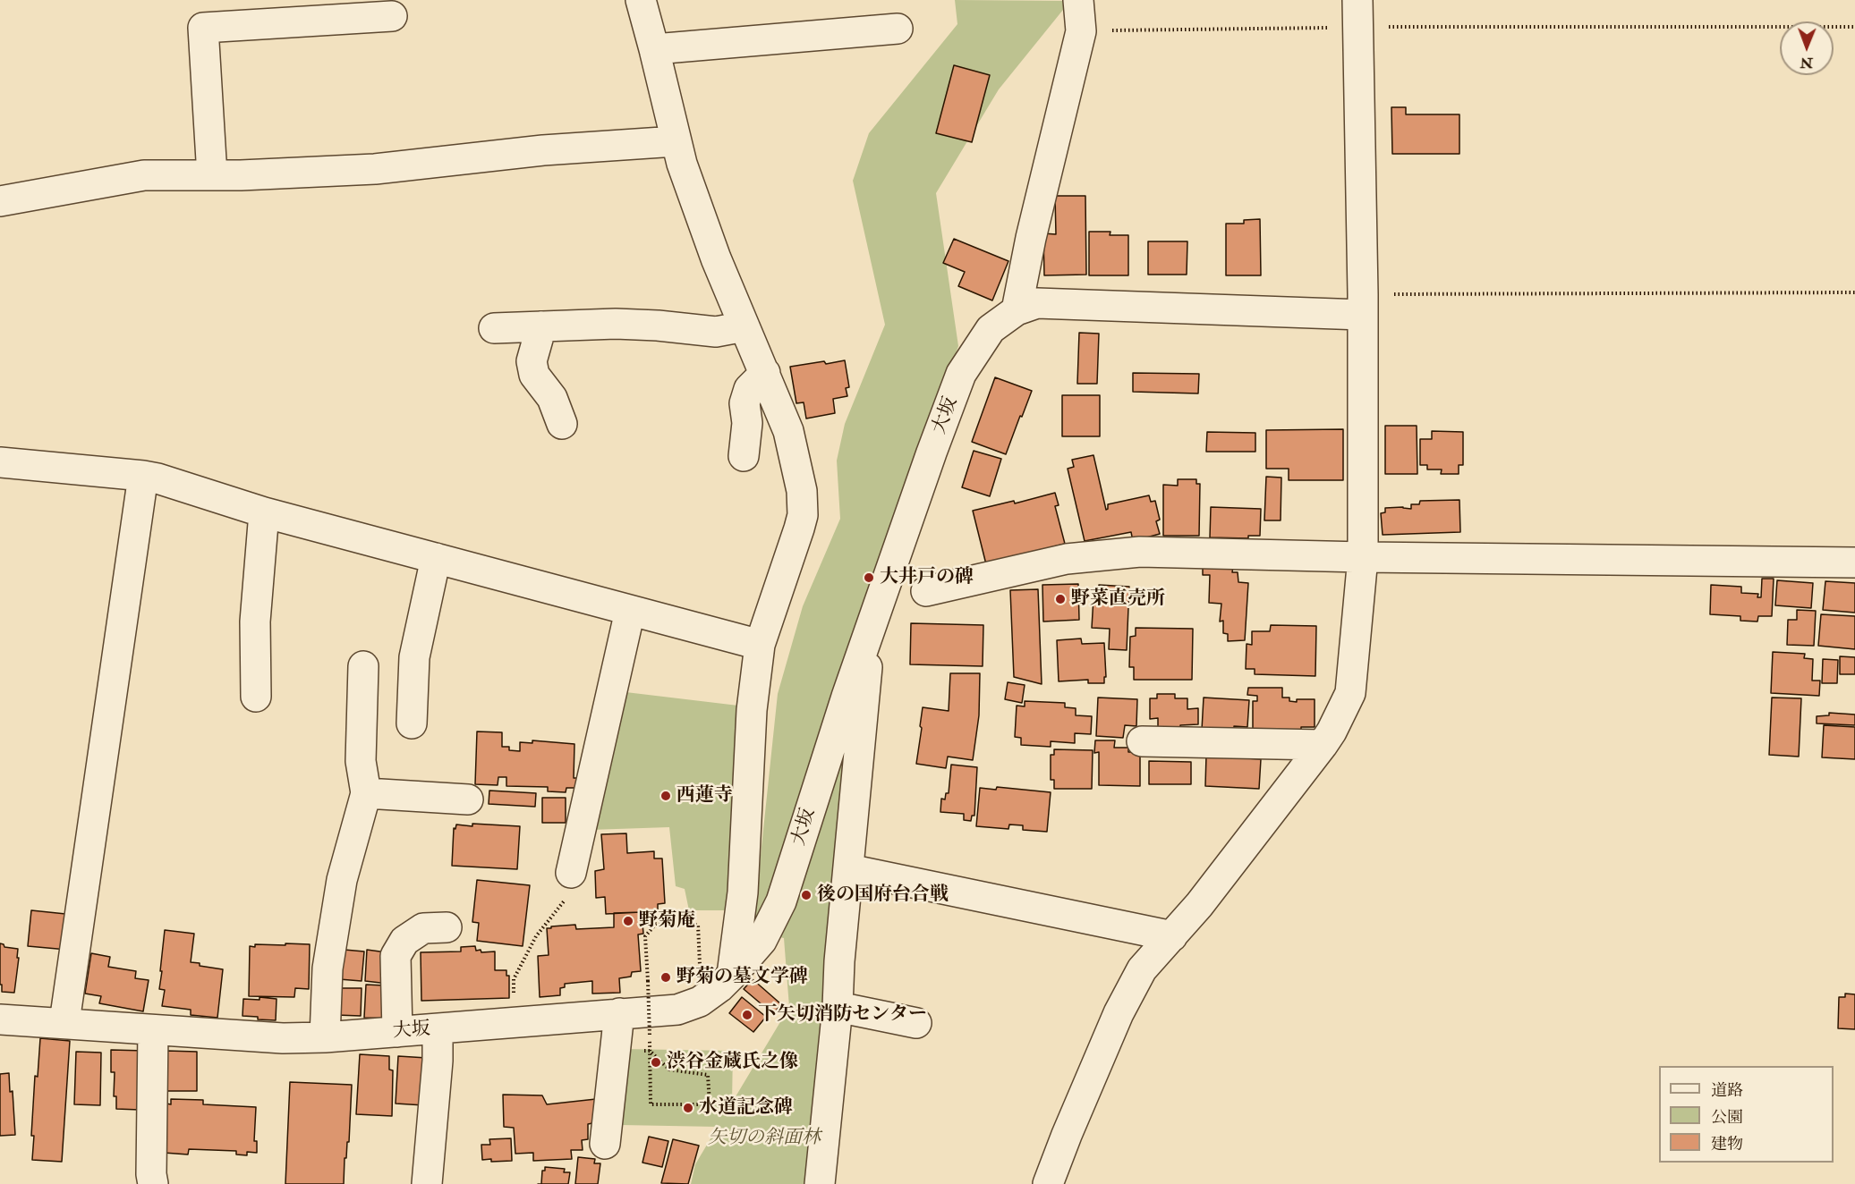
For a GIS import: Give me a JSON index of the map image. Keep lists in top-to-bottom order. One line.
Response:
{"streets":{"street":["大坂"]},"parks":["矢切の斜面林"],"places":["大井戸の碑","野菜直売所","西蓮寺","後の国府台合戦","野菊庵","野菊の墓文学碑","下矢切消防センター","渋谷金蔵氏之像","水道記念碑"],"legend":["道路","公園","建物"],"north":"bottom"}
